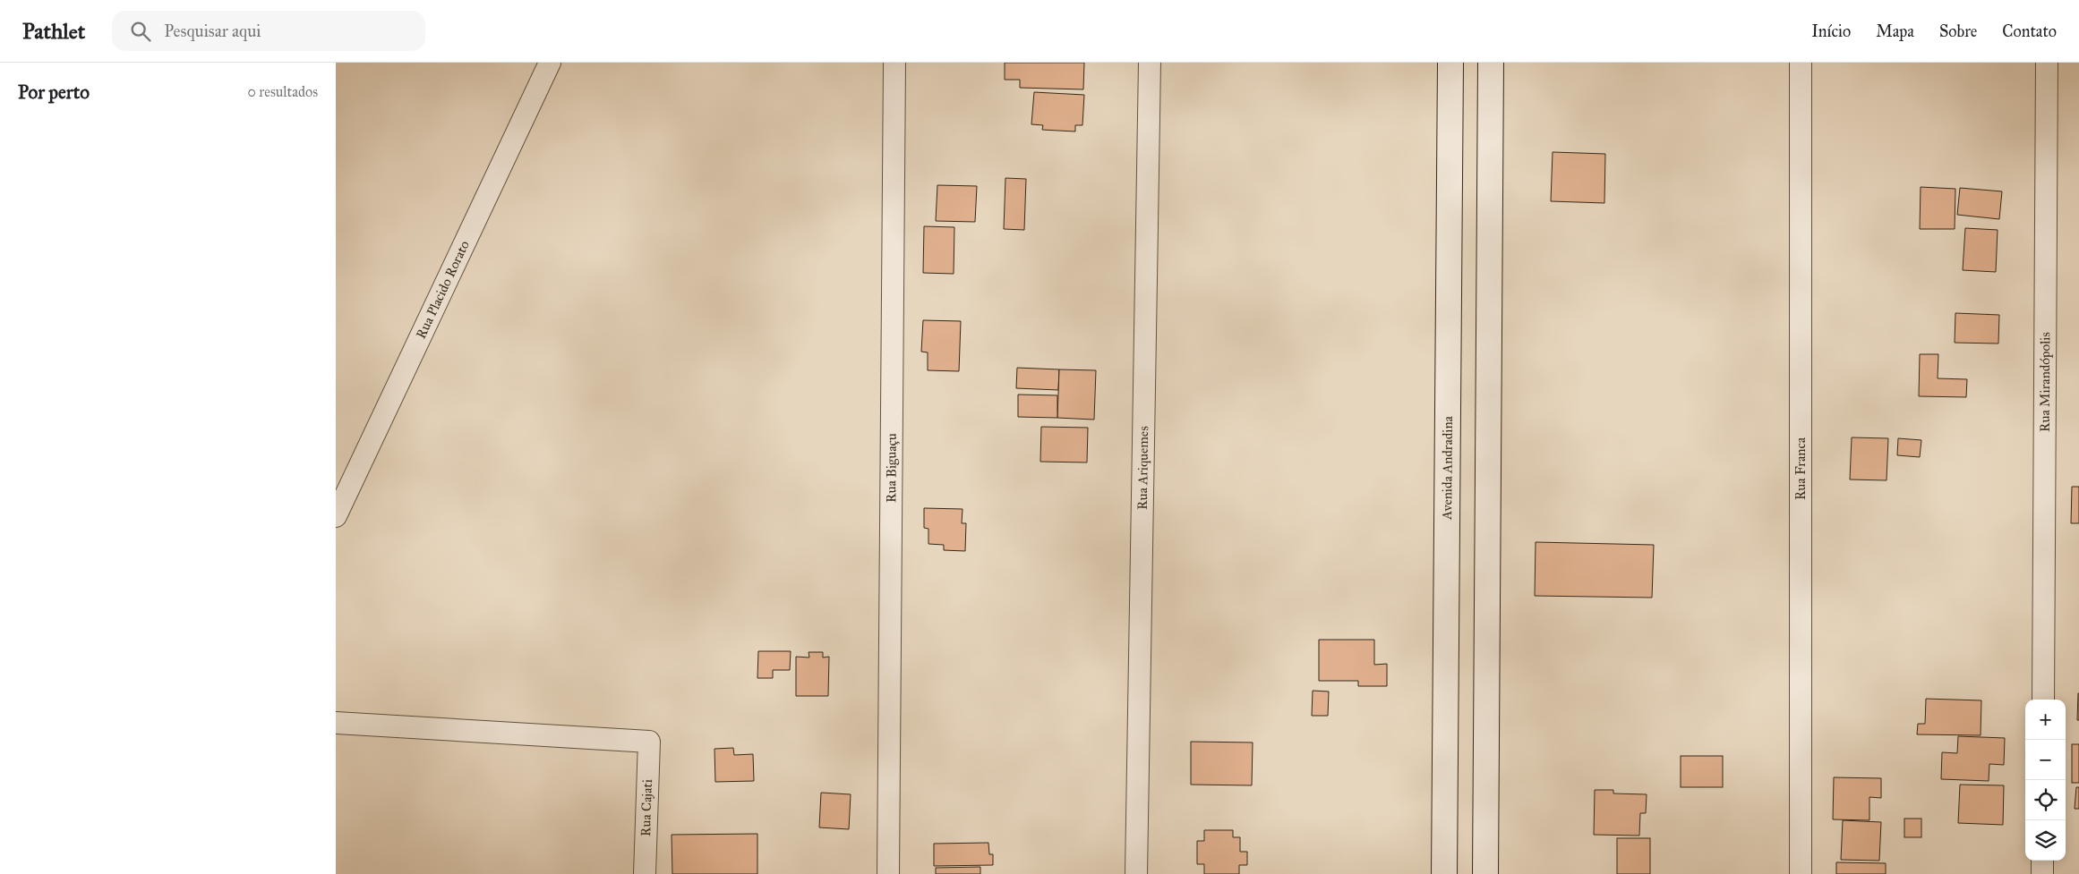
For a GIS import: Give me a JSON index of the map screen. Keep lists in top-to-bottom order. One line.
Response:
{"streets":{"main road":["Avenida Andradina"],"street":["Rua Placido Rorato","Rua Mirandópolis","Rua Biguaçu","Rua Ariquemes","Rua Franca","Rua Cajati"]},"page":{"header":"Pathlet","search":"Pesquisar aqui","nav":["Início","Mapa","Sobre","Contato"],"heading":["Por perto","0 resultados"],"map_buttons":["+","−"]}}
